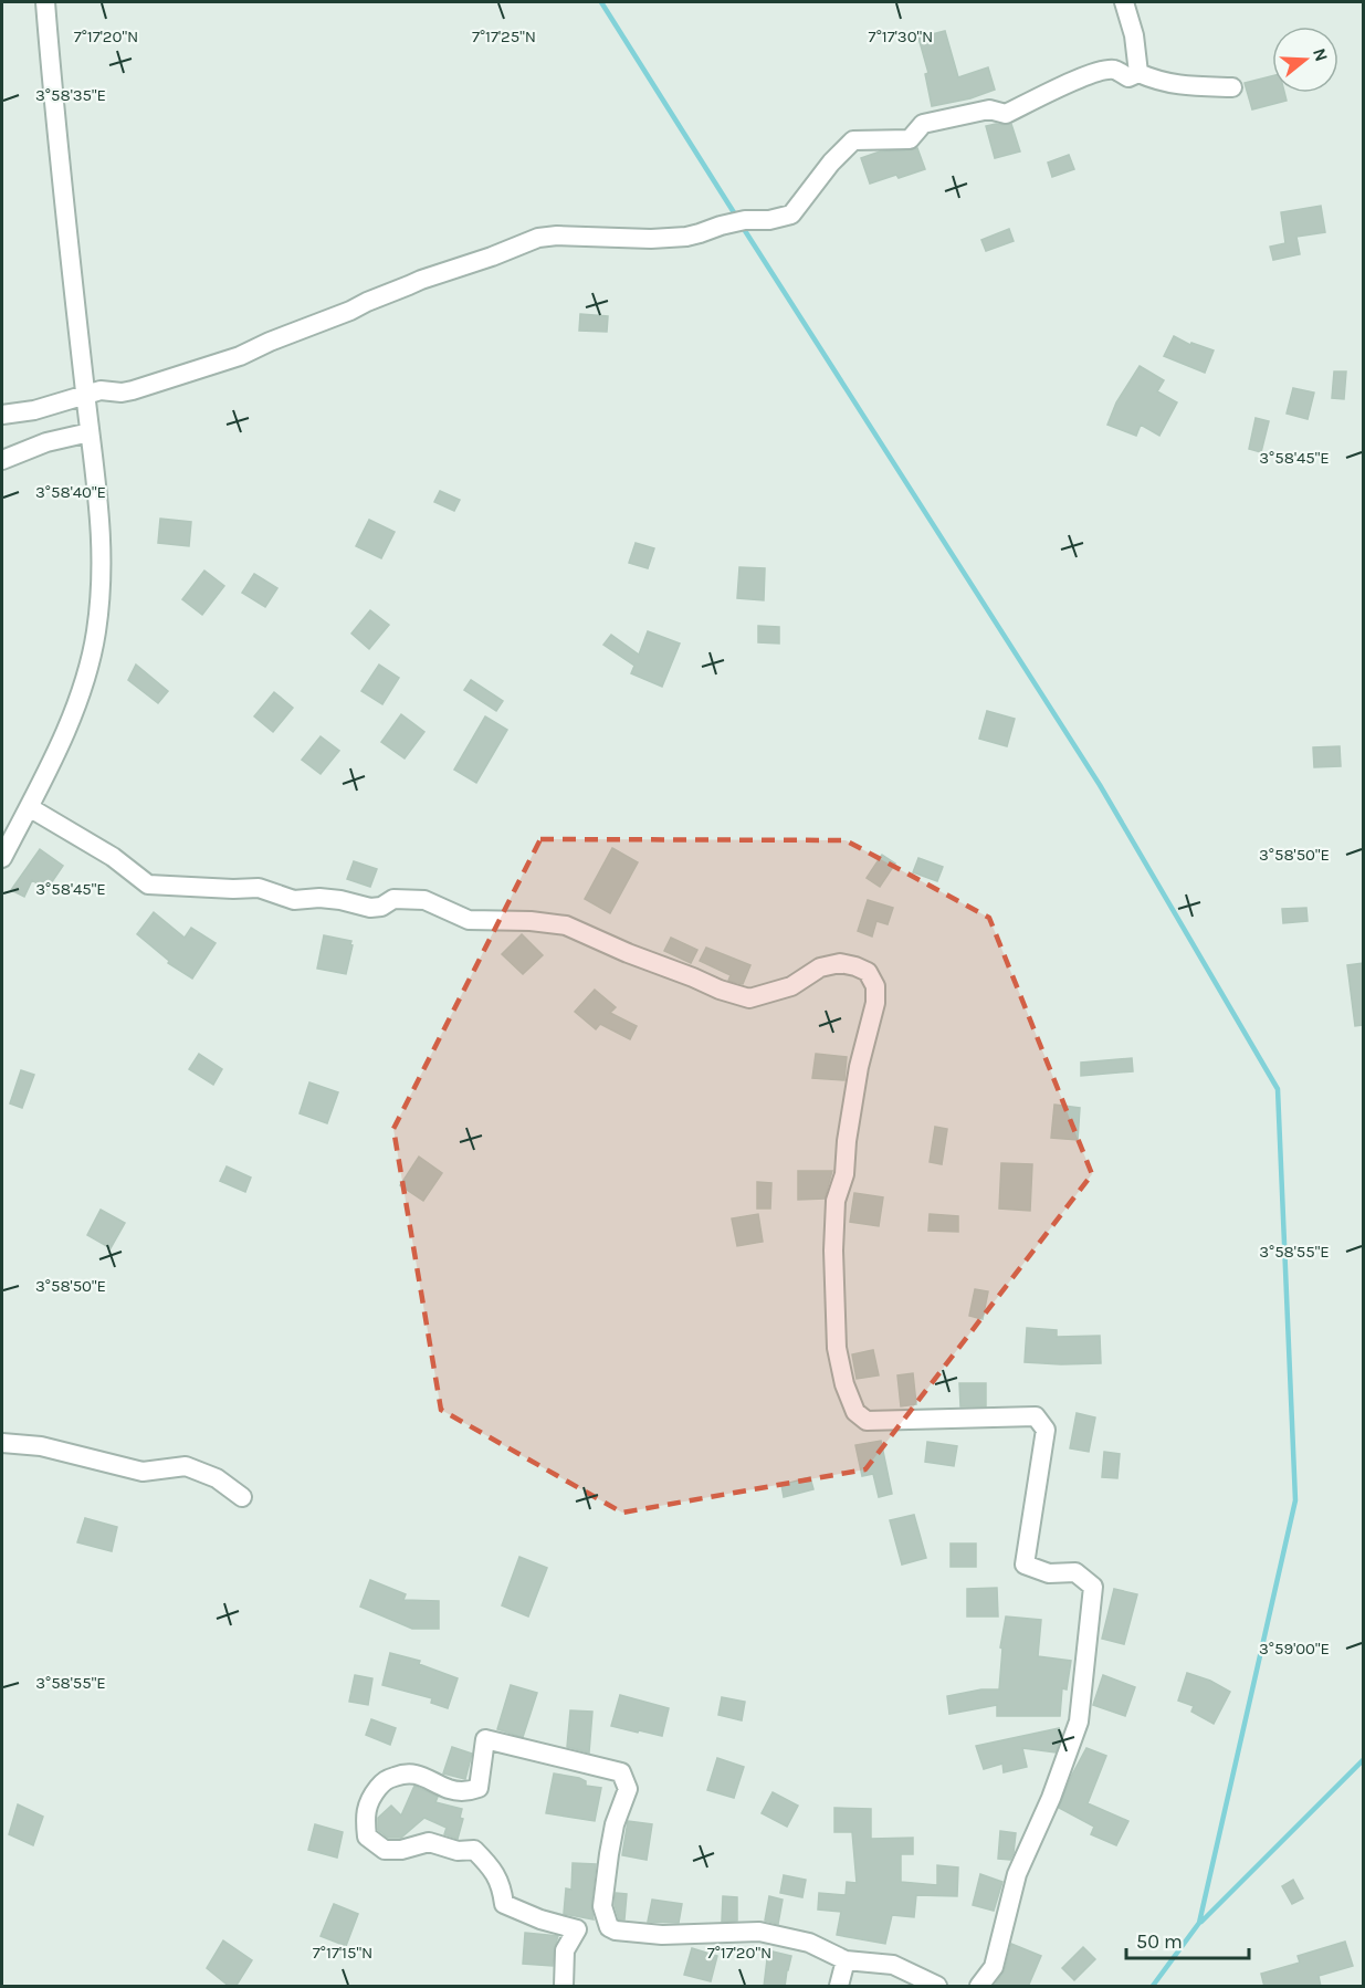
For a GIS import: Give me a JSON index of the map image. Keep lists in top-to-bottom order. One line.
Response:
{"scale_bar":"50 m","north":"right","coordinates":["7°17'20\"N","7°17'25\"N","7°17'30\"N","3°58'35\"E","3°58'45\"E","3°58'40\"E","3°58'50\"E","3°58'55\"E","3°59'00\"E","7°17'15\"N"]}
